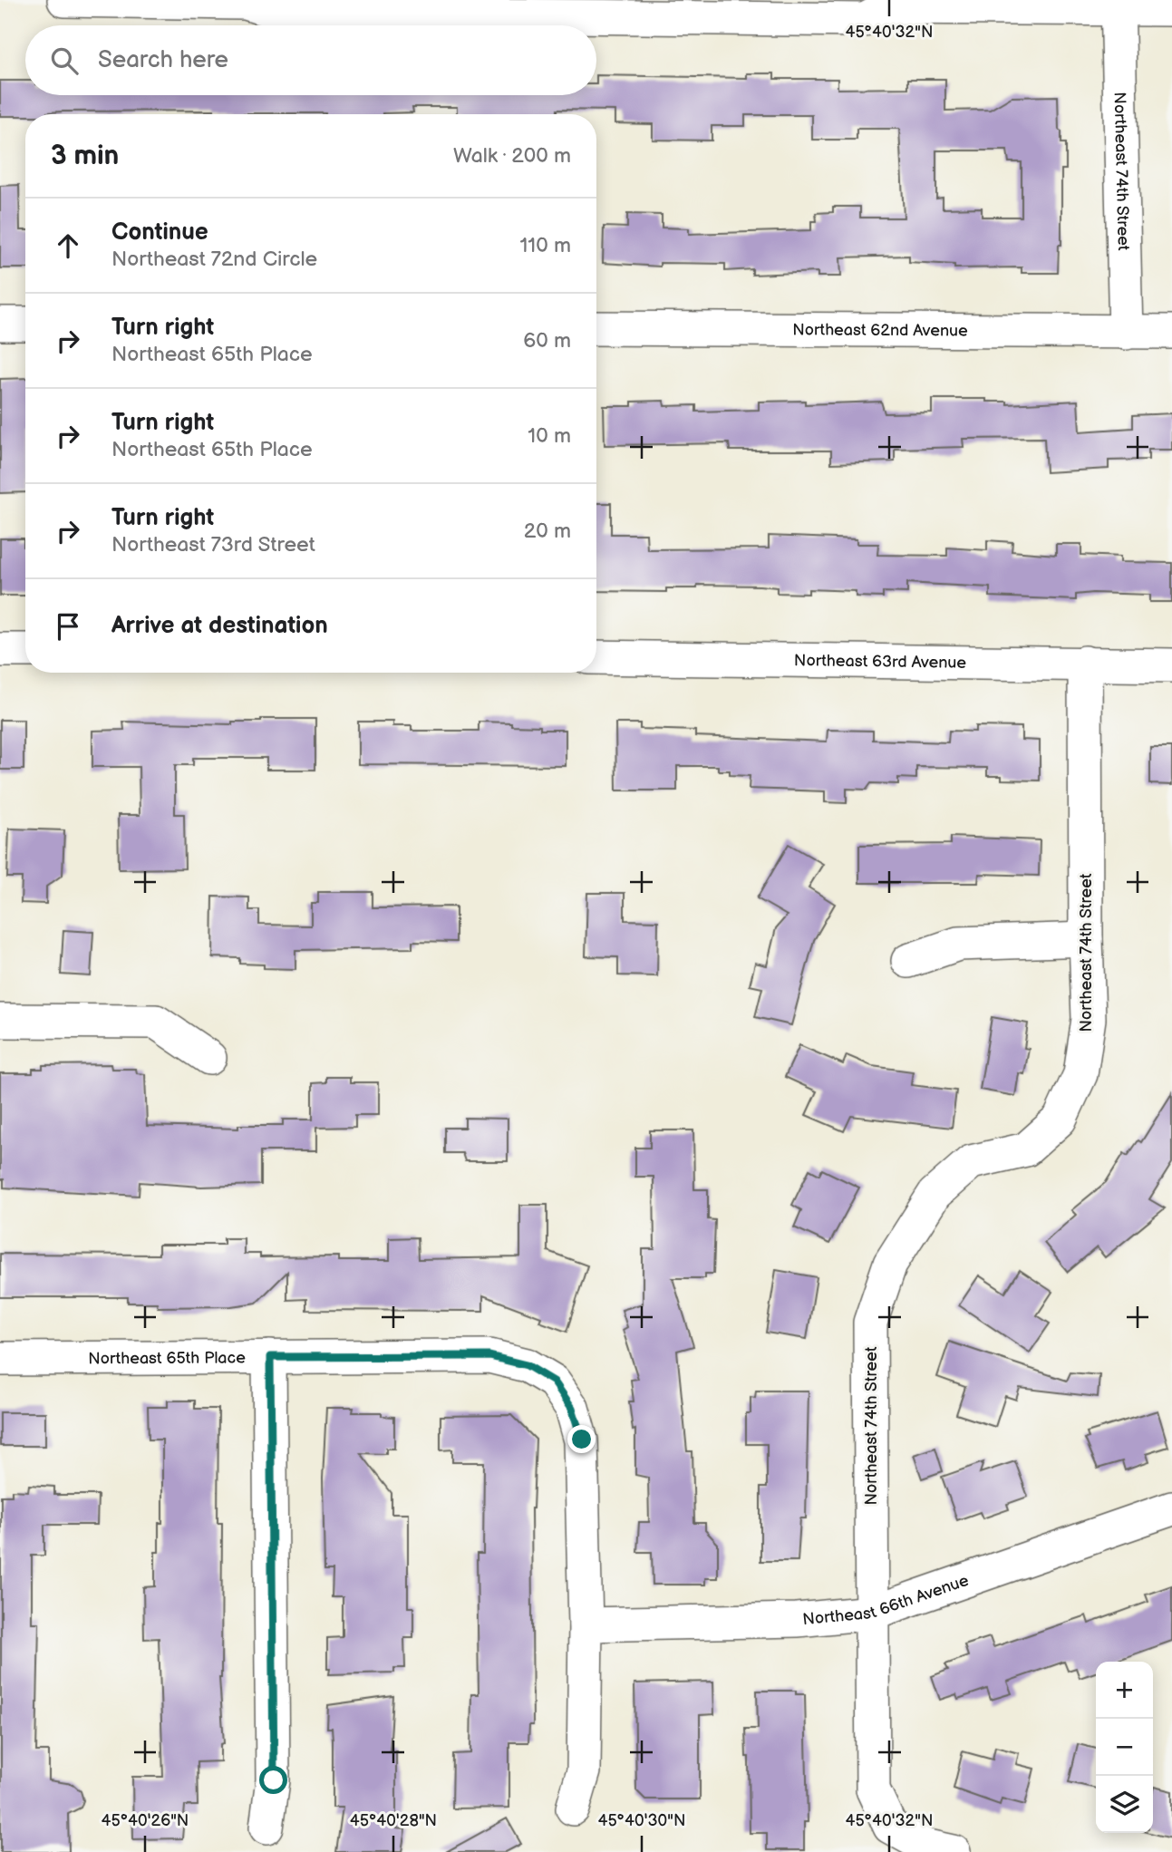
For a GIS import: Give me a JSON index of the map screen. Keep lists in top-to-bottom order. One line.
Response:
{"streets":{"street":["Northeast 74th Street","Northeast 62nd Avenue","Northeast 63rd Avenue","Northeast 65th Place","Northeast 66th Avenue"]},"crossings":[["Northeast 74th Street","Northeast 62nd Avenue"],["Northeast 74th Street","Northeast 63rd Avenue"],["Northeast 74th Street","Northeast 66th Avenue"],["Northeast 65th Place","Northeast 66th Avenue"]],"page":{"search":"Search here","heading":["3 min","Walk · 200 m"],"list":[["Continue","Northeast 72nd Circle","110 m"],["Turn right","Northeast 65th Place","60 m"],["Turn right","Northeast 65th Place","10 m"],["Turn right","Northeast 73rd Street","20 m"],"Arrive at destination"],"map_buttons":["+","−"]},"coordinates":["45°40'32\"N","45°40'26\"N","45°40'28\"N","45°40'30\"N"]}
